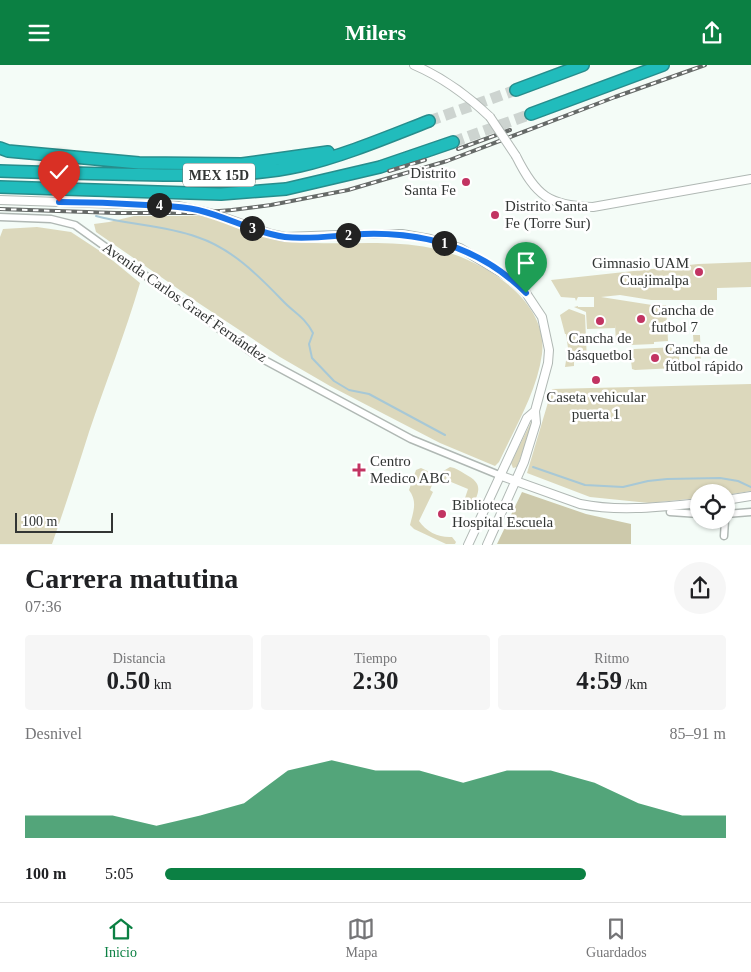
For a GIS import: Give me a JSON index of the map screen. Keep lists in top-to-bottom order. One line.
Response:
{"streets":{"highway":["MEX 15D"],"street":["Avenida Carlos Graef Fernández"]},"places":{"other":["Distrito Santa Fe","Distrito Santa Fe (Torre Sur)","Gimnasio UAM Cuajimalpa","Cancha de futbol 7","Cancha de básquetbol","Cancha de fútbol rápido","Caseta vehicular puerta 1","Biblioteca Hospital Escuela"],"health":["Centro Medico ABC"]},"scale_bar":"100 m","page":{"header":"Milers","pins":["4","3","2","1"],"scale":"100 m","heading":["Carrera matutina","07:36"],"stats":[["Distancia","0.50 km"],["Tiempo","2:30"],["Ritmo","4:59 /km"]],"chart":["Desnivel","85–91 m"],"list":[{"name":"100 m","note":"5:05"}],"tabs":["Inicio","Mapa","Guardados"]}}
